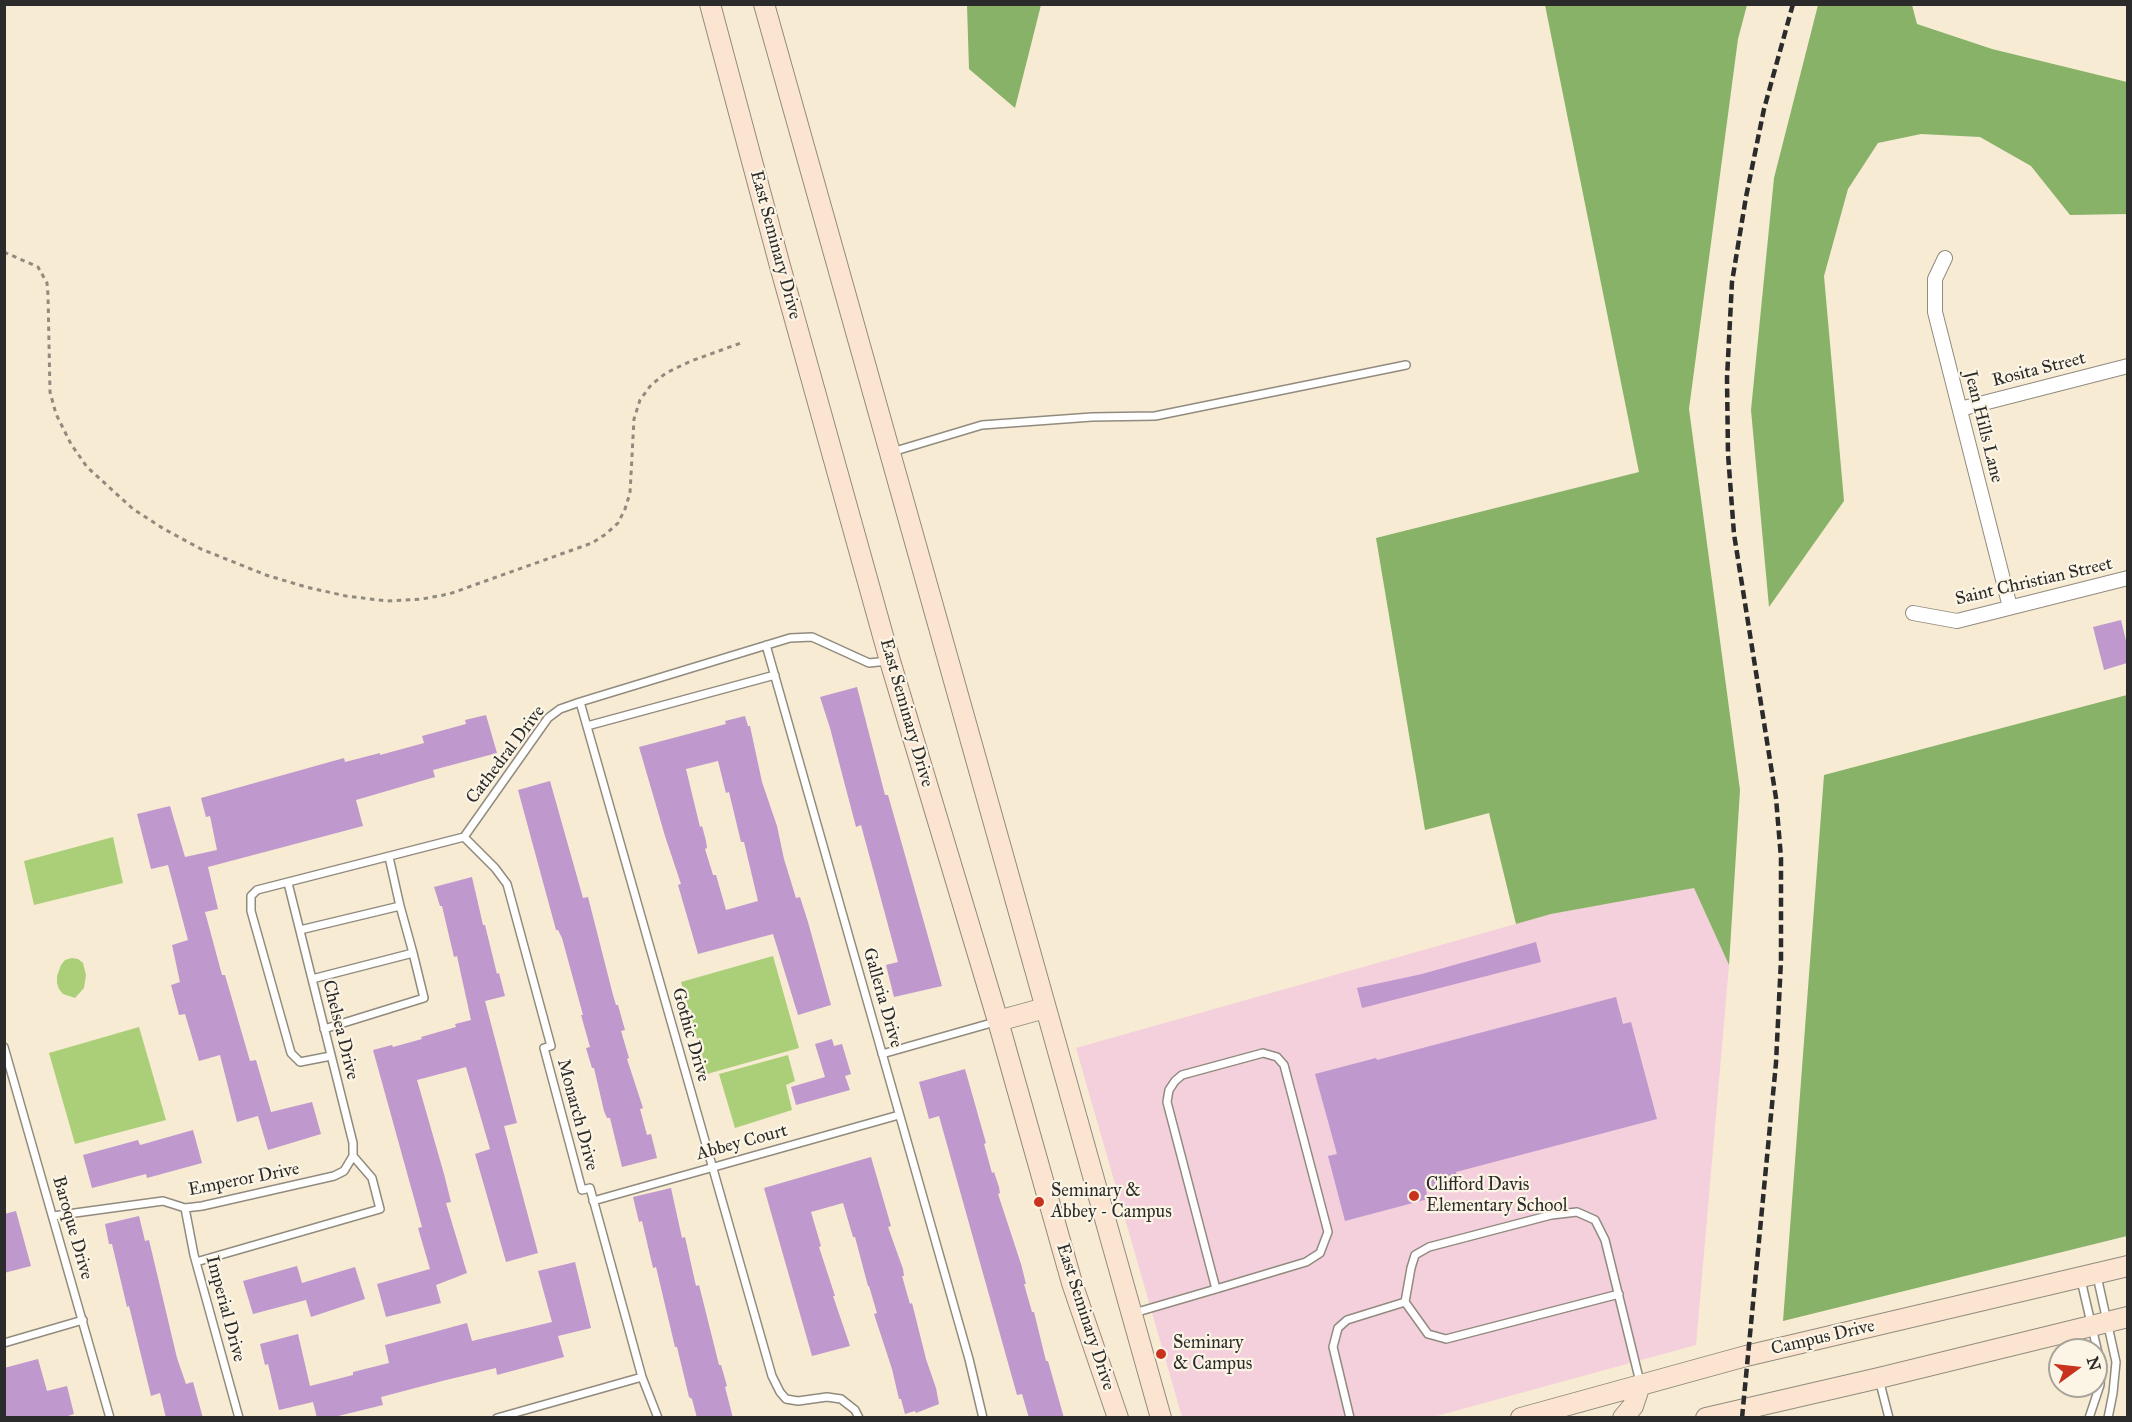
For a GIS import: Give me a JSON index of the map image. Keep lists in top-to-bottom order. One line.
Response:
{"streets":{"main road":["East Seminary Drive","Campus Drive"],"street":["Rosita Street","Jean Hills Lane","Saint Christian Street"],"lane":["Cathedral Drive","Galleria Drive","Chelsea Drive","Gothic Drive","Monarch Drive","Abbey Court","Emperor Drive","Baroque Drive","Imperial Drive"]},"crossings":[["East Seminary Drive","Cathedral Drive"],["Rosita Street","Jean Hills Lane"],["Jean Hills Lane","Saint Christian Street"],["Cathedral Drive","Galleria Drive"],["Cathedral Drive","Gothic Drive"],["Cathedral Drive","Monarch Drive"],["Galleria Drive","Abbey Court"],["Chelsea Drive","Emperor Drive"],["Gothic Drive","Abbey Court"],["Monarch Drive","Abbey Court"],["Emperor Drive","Baroque Drive"],["Emperor Drive","Imperial Drive"]],"places":["Clifford Davis Elementary School","Seminary & Abbey - Campus","Seminary & Campus"],"north":"right"}
